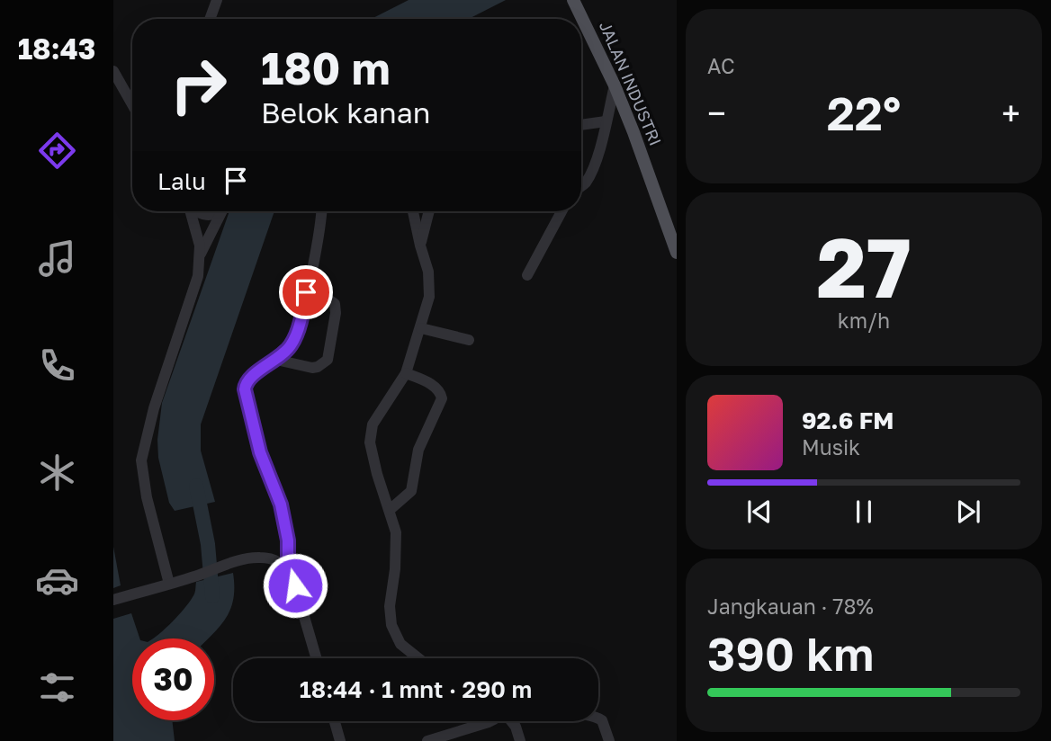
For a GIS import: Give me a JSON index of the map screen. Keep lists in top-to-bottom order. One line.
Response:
{"streets":{"main road":["JALAN INDUSTRI"]},"page":{"tabs":"18:43","tile":["AC",["27","km/h"],["Jangkauan · 78%","390 km"]],"turn":["180 m","Belok kanan"],"heat":["−","22°","+"],"then":"Lalu","song":["92.6 FM","Musik"],"limit":"30","trip":"18:44 · 1 mnt · 290 m"}}
